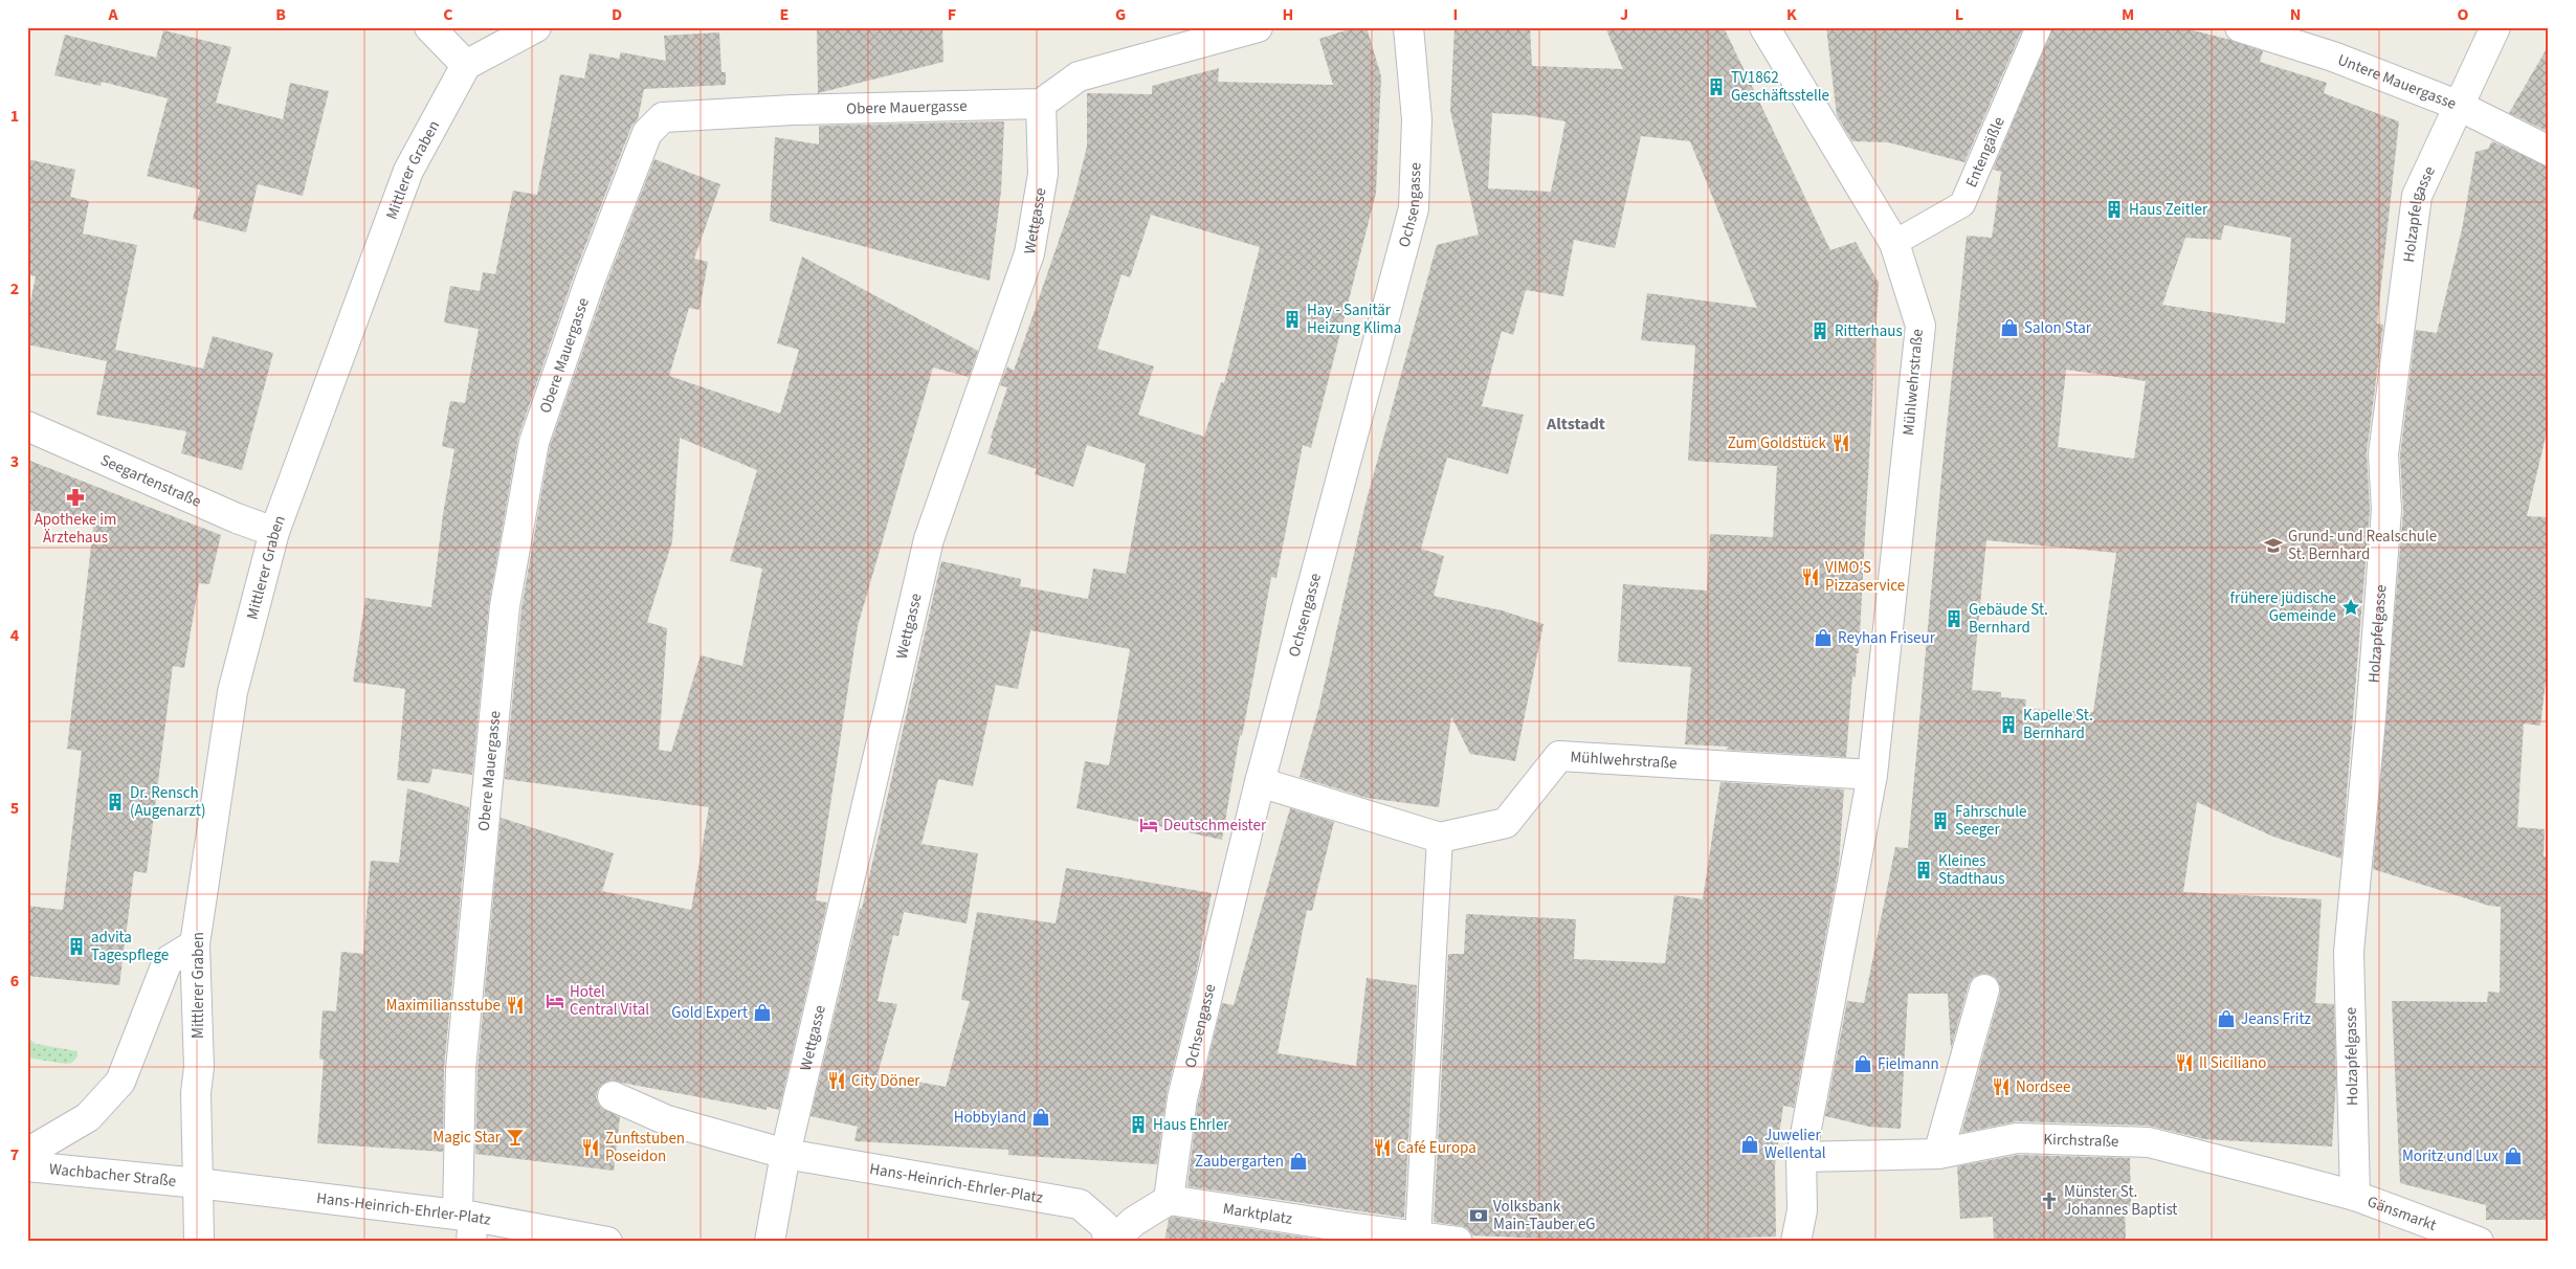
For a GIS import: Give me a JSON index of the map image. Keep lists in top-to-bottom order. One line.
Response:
{"streets":{"street":["Untere Mauergasse","Obere Mauergasse","Mittlerer Graben","Ochsengasse","Holzapfelgasse","Wettgasse","Mühlwehrstraße","Seegartenstraße","Kirchstraße","Wachbacher Straße","Hans-Heinrich-Ehrler-Platz","Marktplatz","Gänsmarkt"],"lane":["Entengäßle"]},"crossings":[["Untere Mauergasse","Holzapfelgasse"],["Obere Mauergasse","Wettgasse"],["Obere Mauergasse","Hans-Heinrich-Ehrler-Platz"],["Entengäßle","Mühlwehrstraße"],["Mittlerer Graben","Seegartenstraße"],["Mittlerer Graben","Wachbacher Straße"],["Mittlerer Graben","Hans-Heinrich-Ehrler-Platz"],["Ochsengasse","Mühlwehrstraße"],["Ochsengasse","Hans-Heinrich-Ehrler-Platz"],["Ochsengasse","Marktplatz"],["Holzapfelgasse","Kirchstraße"],["Holzapfelgasse","Gänsmarkt"],["Wettgasse","Hans-Heinrich-Ehrler-Platz"],["Mühlwehrstraße","Kirchstraße"],["Kirchstraße","Gänsmarkt"],["Wachbacher Straße","Hans-Heinrich-Ehrler-Platz"],["Hans-Heinrich-Ehrler-Platz","Marktplatz"]],"districts":["Altstadt"],"places":{"building":["TV1862 Geschäftsstelle","Haus Zeitler","Hay - Sanitär Heizung Klima","Ritterhaus","Gebäude St. Bernhard","Kapelle St. Bernhard","Dr. Rensch (Augenarzt)","Fahrschule Seeger","Kleines Stadthaus","advita Tagespflege","Haus Ehrler"],"shop":["Salon Star","Reyhan Friseur","Gold Expert","Jeans Fritz","Fielmann","Hobbyland","Juwelier Wellental","Moritz und Lux","Zaubergarten"],"restaurant":["Zum Goldstück","VIMO'S Pizzaservice","Maximiliansstube","Il Siciliano","City Döner","Nordsee","Zunftstuben Poseidon","Café Europa"],"pharmacy":["Apotheke im Ärztehaus"],"school or university":["Grund- und Realschule St. Bernhard"],"place":["frühere jüdische Gemeinde"],"hotel":["Deutschmeister","Hotel Central Vital"],"bar":["Magic Star"],"church":["Münster St. Johannes Baptist"],"bank":["Volksbank Main-Tauber eG"]},"grid":{"columns":["A","B","C","D","E","F","G","H","I","J","K","L","M","N","O"],"rows":["1","2","3","4","5","6","7"]}}
